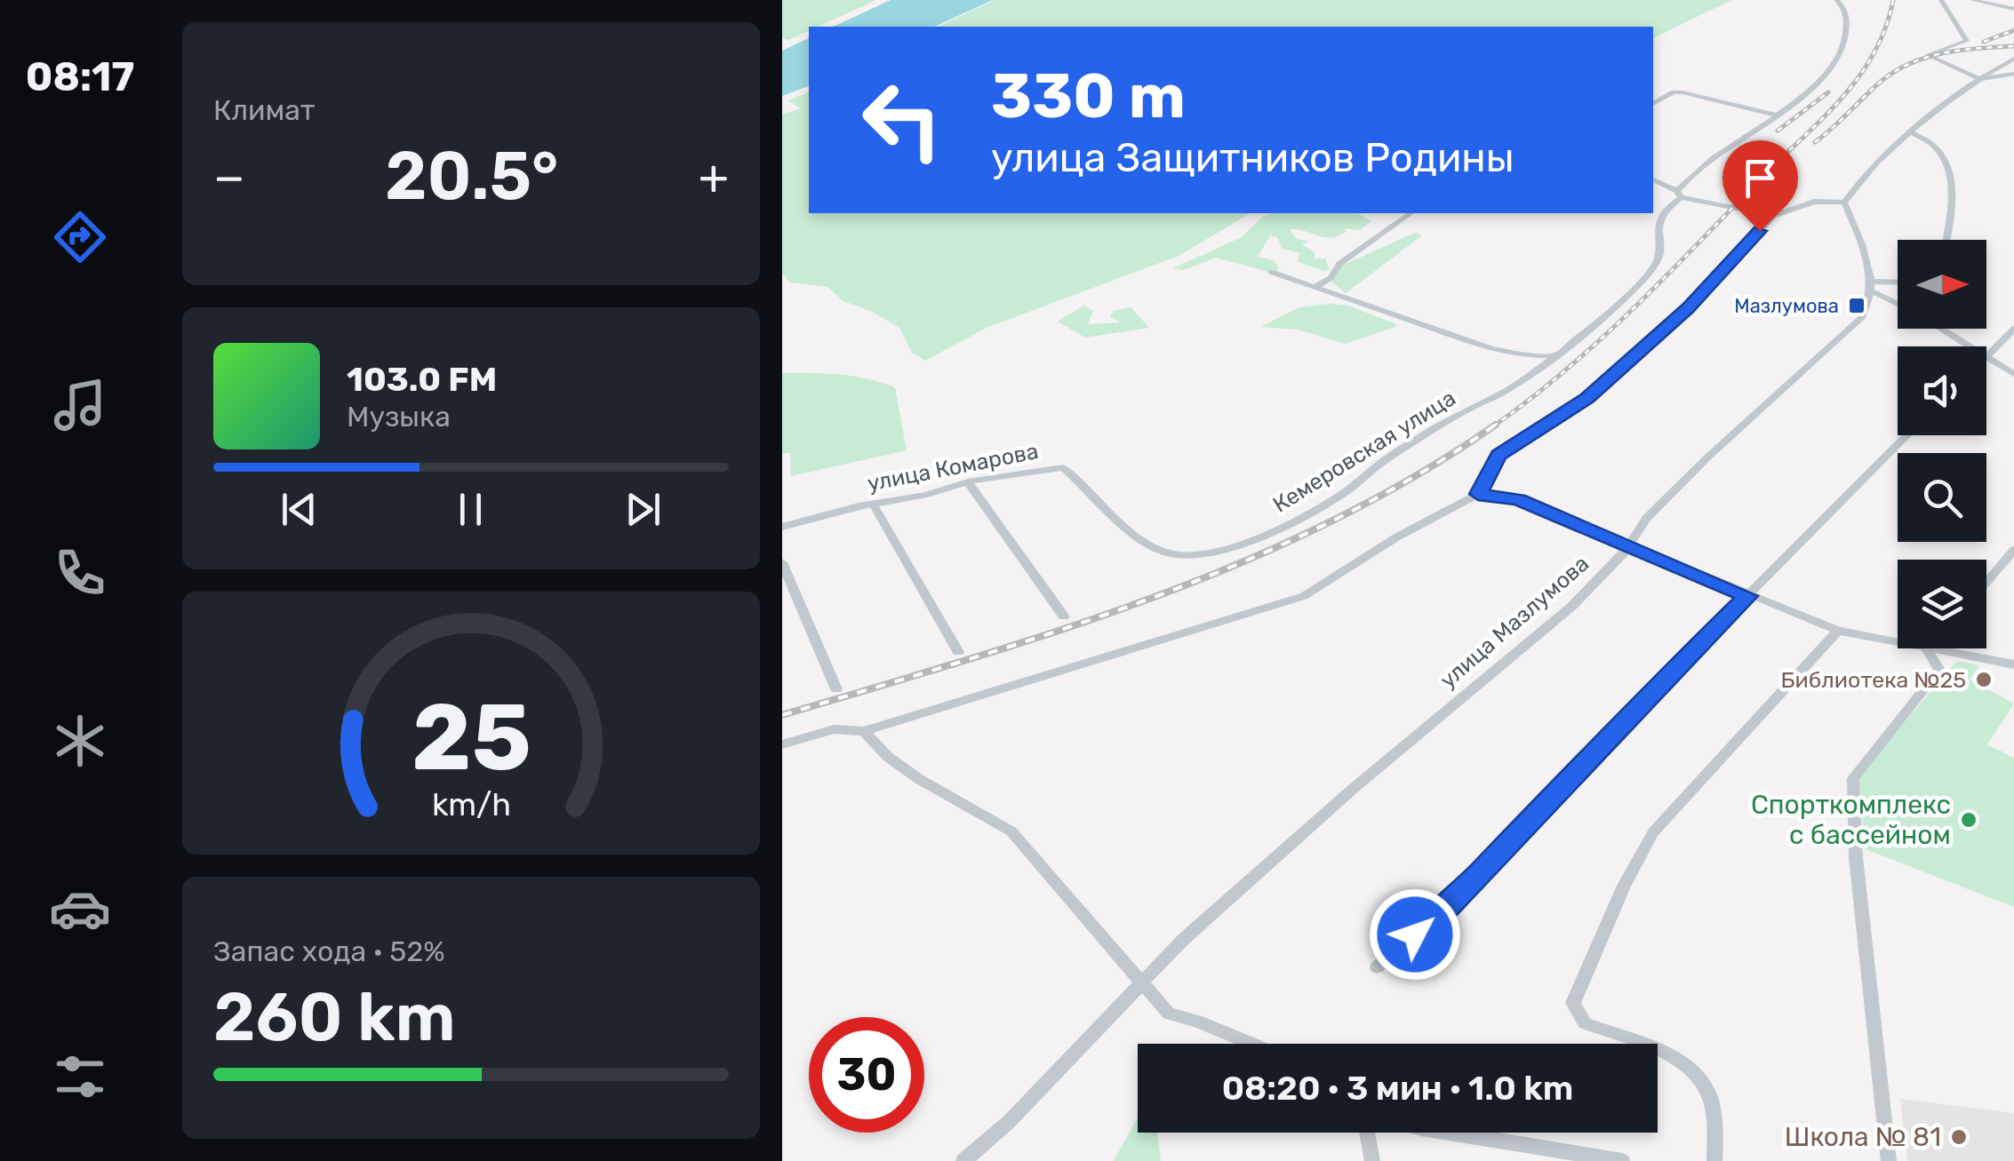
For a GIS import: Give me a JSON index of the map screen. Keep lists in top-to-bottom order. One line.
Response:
{"streets":{"street":["Кемеровская улица","улица Комарова","улица Мазлумова"]},"crossings":[["Кемеровская улица","улица Комарова"]],"places":{"transit":["Мазлумова"],"other":["Библиотека №25","Спорткомплекс с бассейном","Школа № 81"]},"north":"right","page":{"tabs":"08:17","tile":["Климат",["Запас хода · 52%","260 km"]],"turn":["330 m","улица Защитников Родины"],"heat":["−","20.5°","+"],"song":["103.0 FM","Музыка"],"limit":"30","trip":"08:20 · 3 мин · 1.0 km","gauge":["25","km/h"]}}
